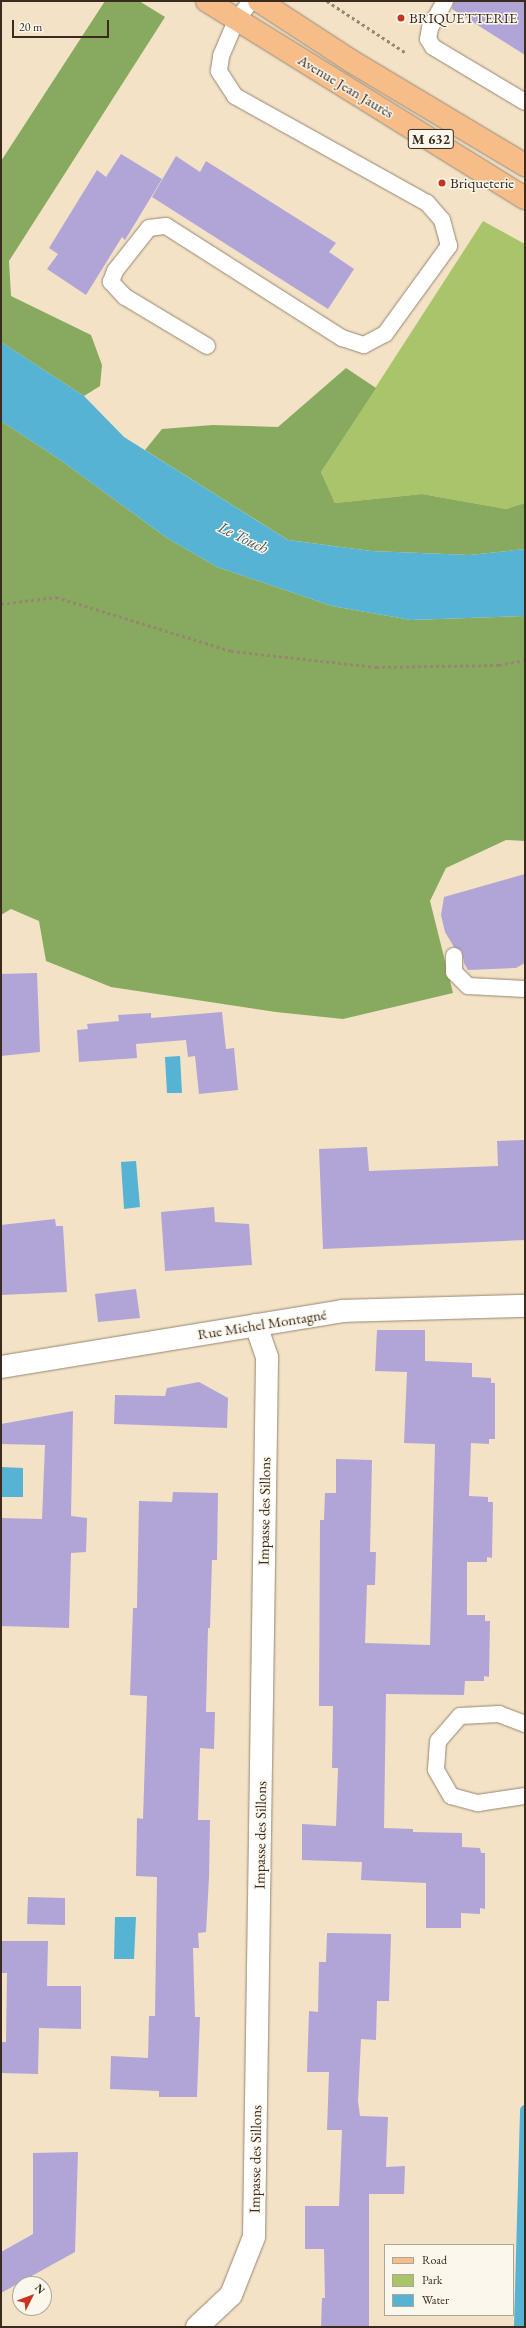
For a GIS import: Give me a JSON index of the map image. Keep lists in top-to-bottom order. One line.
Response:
{"streets":{"main road":["Avenue Jean Jaurès","M 632"],"street":["Rue Michel Montagné","Impasse des Sillons"]},"crossings":[["Rue Michel Montagné","Impasse des Sillons"]],"water":["Le Touch"],"places":["BRIQUETTERIE","Briqueterie"],"legend":["Road","Park","Water"],"scale_bar":"20 m","north":"top right"}
